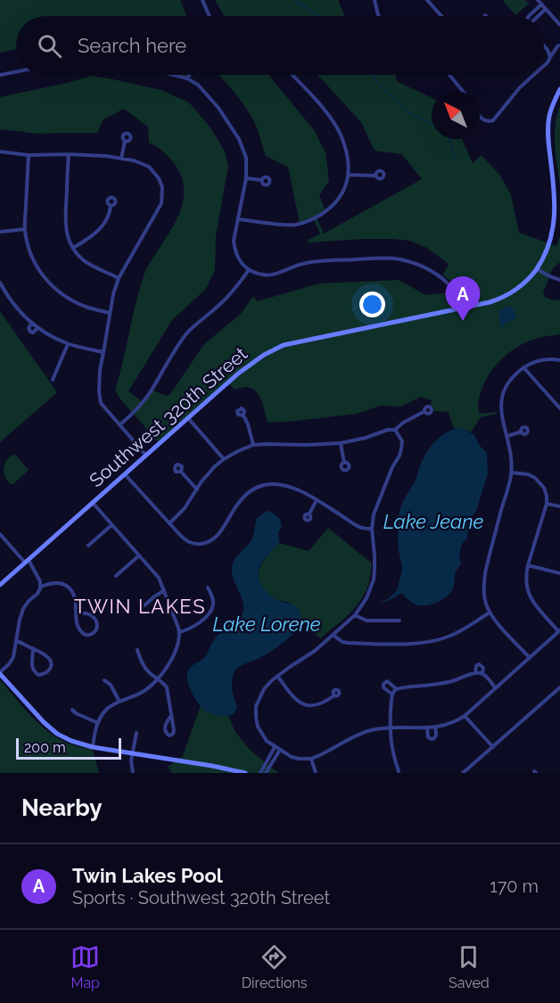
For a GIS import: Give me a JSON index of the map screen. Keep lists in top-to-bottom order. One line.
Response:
{"streets":{"main road":["Southwest 320th Street"]},"districts":["TWIN LAKES"],"water":["Lake Jeane","Lake Lorene"],"scale_bar":"200 m","north":"top left","page":{"search":"Search here","pins":"A","scale":"200 m","heading":"Nearby","list":[{"mark":"A","name":"Twin Lakes Pool","note":"Sports · Southwest 320th Street","value":"170 m"}],"nav":["Map","Directions","Saved"]}}
